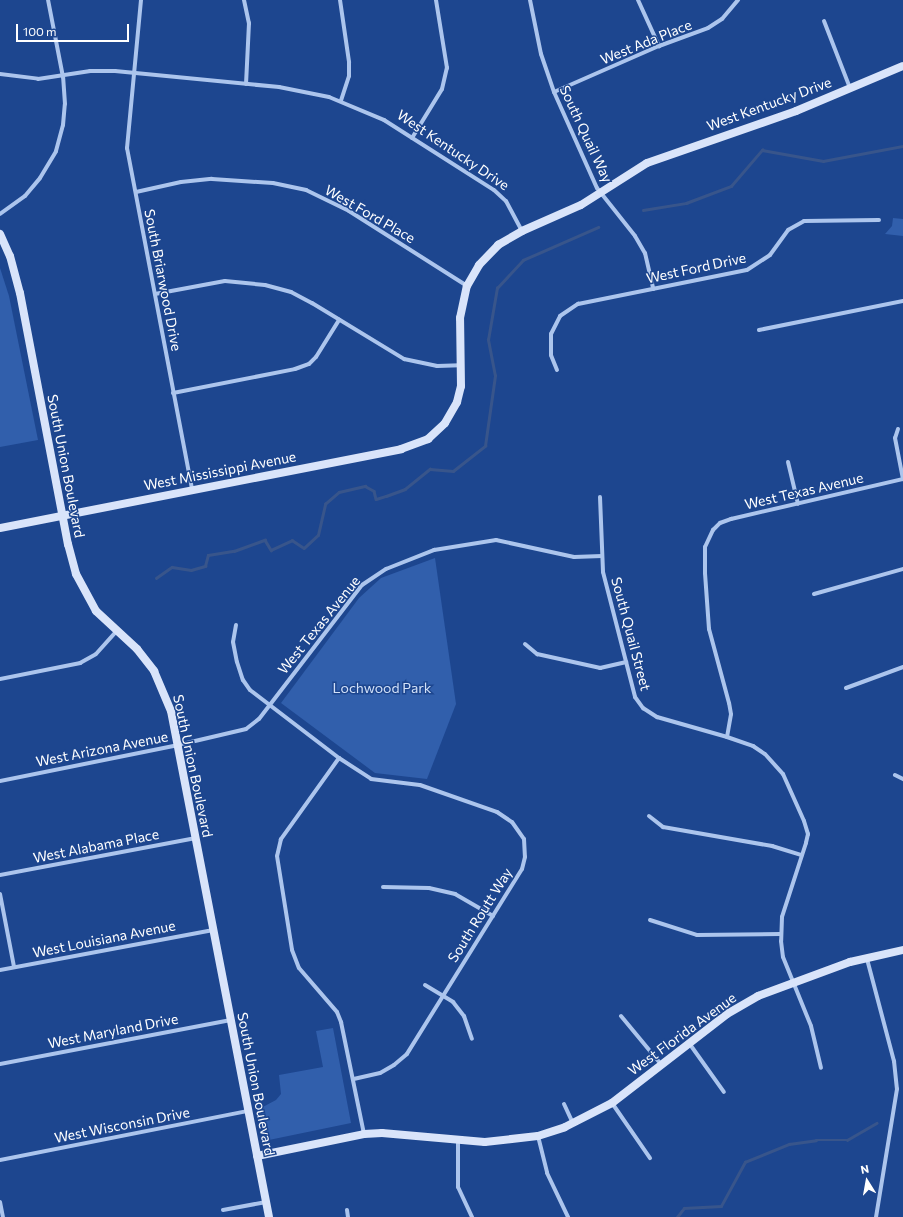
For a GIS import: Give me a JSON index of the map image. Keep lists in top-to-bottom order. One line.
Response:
{"streets":{"street":["West Ada Place","West Kentucky Drive","South Quail Way","West Ford Place","West Ford Drive","South Briarwood Drive","South Union Boulevard","West Mississippi Avenue","West Texas Avenue","South Quail Street","West Arizona Avenue","West Alabama Place","South Routt Way","West Louisiana Avenue","West Maryland Drive","West Florida Avenue","West Wisconsin Drive"]},"crossings":[["West Ada Place","South Quail Way"],["West Kentucky Drive","South Quail Way"],["West Kentucky Drive","South Briarwood Drive"],["South Quail Way","West Ford Drive"],["West Ford Place","South Briarwood Drive"],["South Briarwood Drive","West Mississippi Avenue"],["South Union Boulevard","West Mississippi Avenue"],["South Union Boulevard","West Arizona Avenue"],["South Union Boulevard","West Alabama Place"],["South Union Boulevard","West Louisiana Avenue"],["South Union Boulevard","West Maryland Drive"],["South Union Boulevard","West Florida Avenue"],["South Union Boulevard","West Wisconsin Drive"],["West Texas Avenue","South Quail Street"],["West Texas Avenue","West Arizona Avenue"],["West Texas Avenue","South Routt Way"],["South Quail Street","West Florida Avenue"],["West Arizona Avenue","South Routt Way"]],"parks":["Lochwood Park"],"scale_bar":"100 m","north":"top"}
